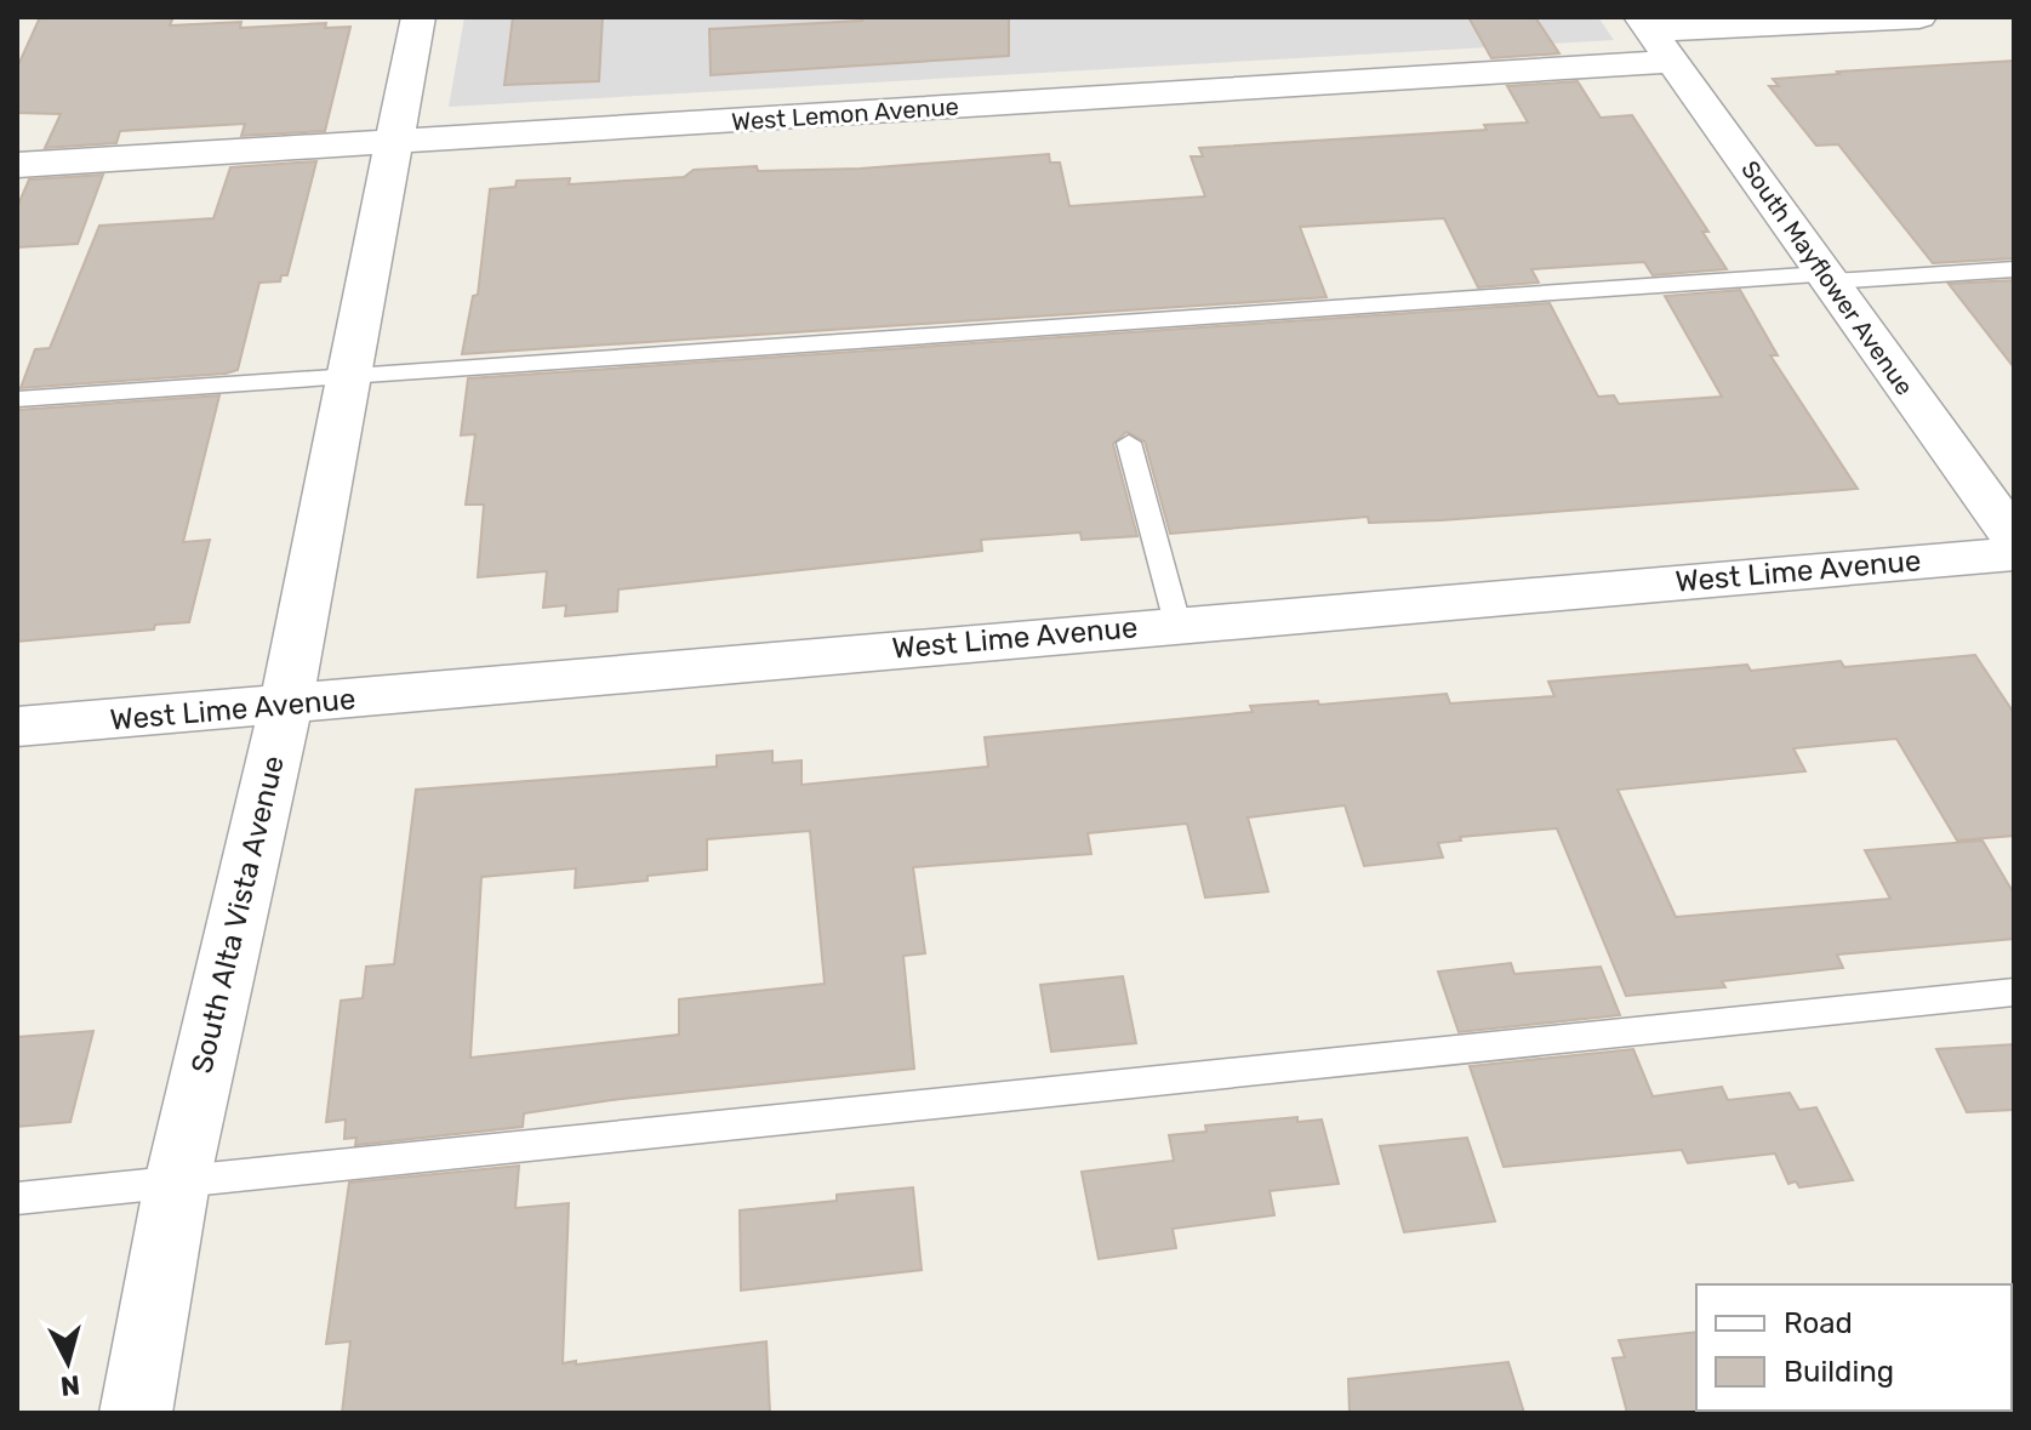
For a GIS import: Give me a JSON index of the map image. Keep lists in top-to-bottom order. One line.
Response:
{"streets":{"street":["West Lemon Avenue","South Mayflower Avenue","West Lime Avenue","South Alta Vista Avenue"]},"crossings":[["West Lemon Avenue","South Mayflower Avenue"],["West Lemon Avenue","South Alta Vista Avenue"],["West Lime Avenue","South Alta Vista Avenue"]],"legend":["Road","Building"],"north":"bottom"}
